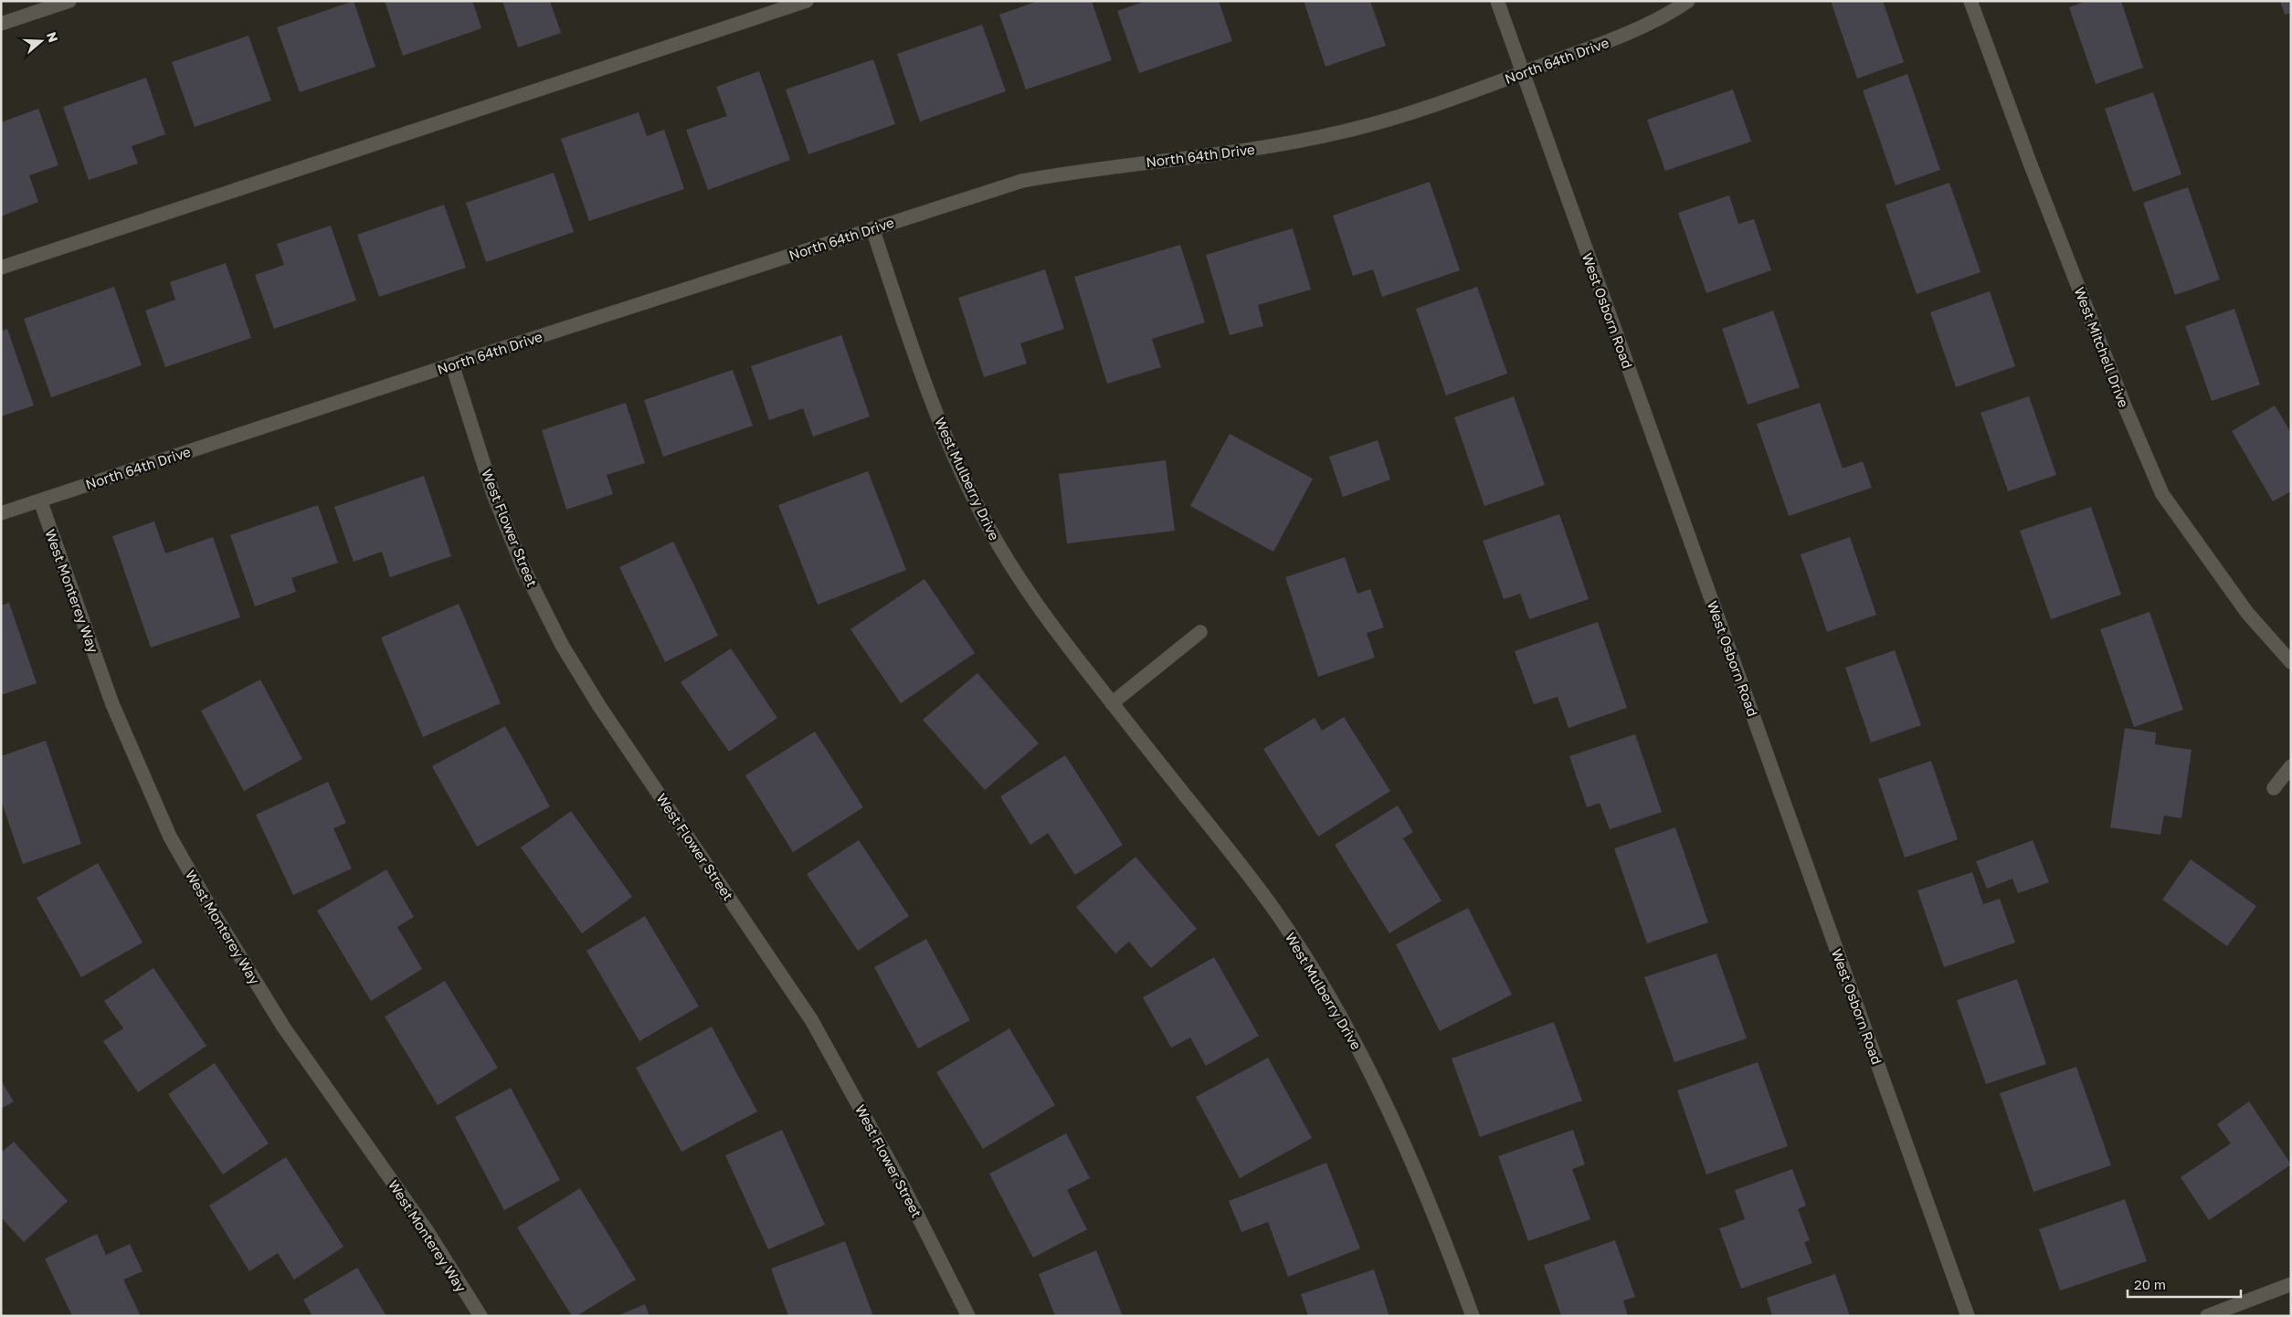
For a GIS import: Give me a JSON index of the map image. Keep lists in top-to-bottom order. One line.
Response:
{"streets":{"street":["North 64th Drive","West Osborn Road","West Mitchell Drive","West Mulberry Drive","West Flower Street","West Monterey Way"]},"crossings":[["North 64th Drive","West Osborn Road"],["North 64th Drive","West Mulberry Drive"],["North 64th Drive","West Flower Street"],["North 64th Drive","West Monterey Way"]],"scale_bar":"20 m","north":"right"}
